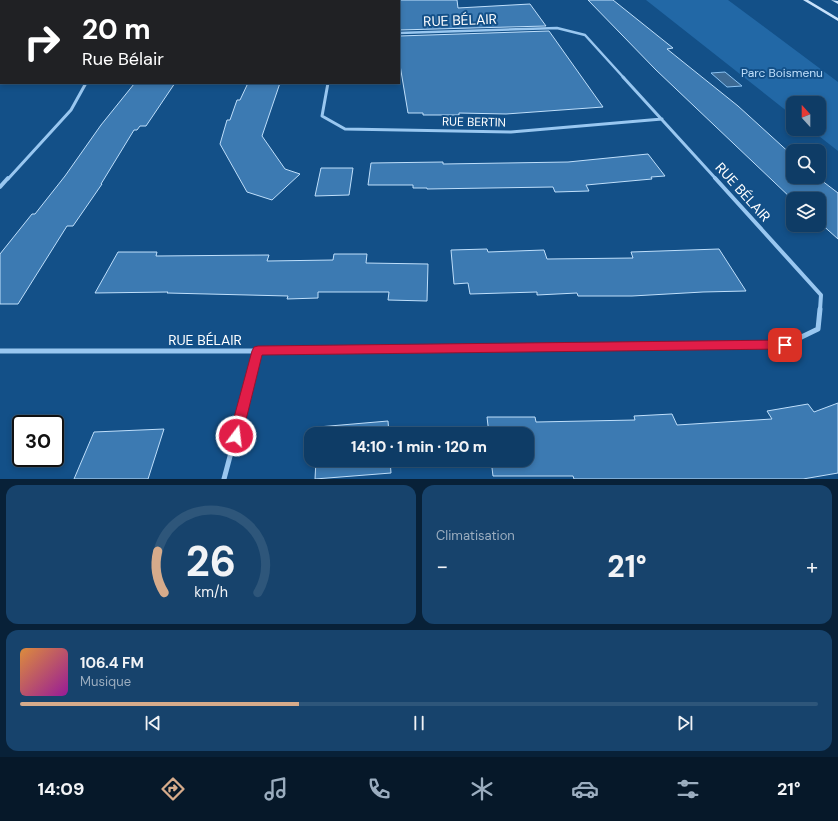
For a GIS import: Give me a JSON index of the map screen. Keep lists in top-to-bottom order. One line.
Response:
{"streets":{"street":["RUE BÉLAIR","RUE BERTIN"]},"crossings":[["RUE BÉLAIR","RUE BERTIN"]],"parks":["Parc Boismenu"],"north":"top","page":{"turn":["20 m","Rue Bélair"],"limit":"30","trip":"14:10 · 1 min · 120 m","tile":"Climatisation","heat":["−","21°","+"],"song":["106.4 FM","Musique"],"tabs":["14:09","21°"],"gauge":["26","km/h"]}}
